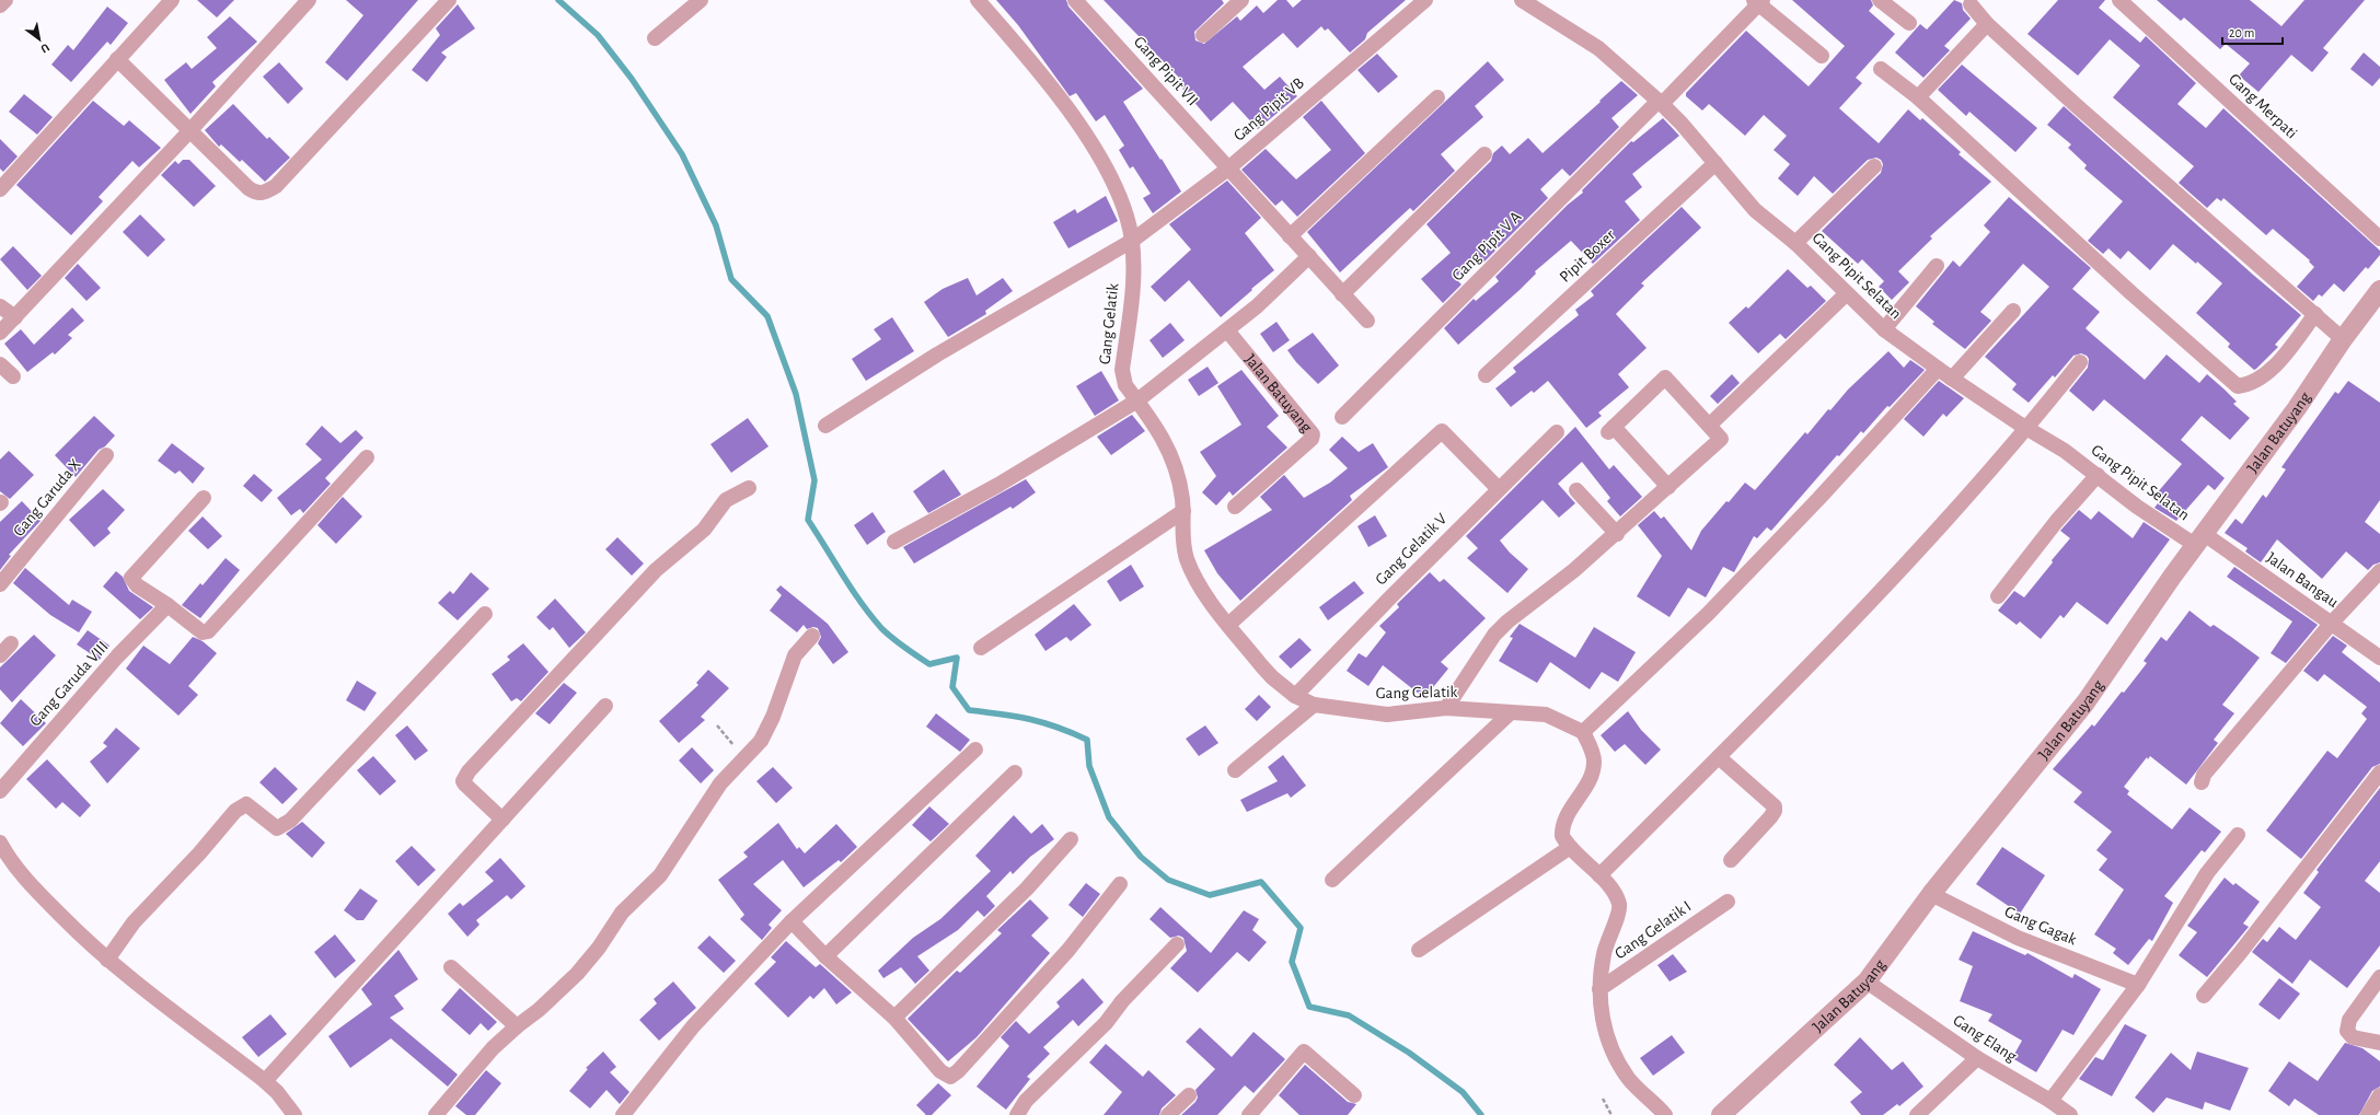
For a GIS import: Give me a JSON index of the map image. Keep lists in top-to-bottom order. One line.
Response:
{"streets":{"street":["Gang Pipit VII","Gang Merpati","Gang Pipit VB","Gang Pipit V A","Pipit Boxer","Gang Pipit Selatan","Gang Gelatik","Jalan Batuyang","Gang Garuda X","Gang Gelatik V","Jalan Bangau","Gang Garuda VIII","Gang Gagak","Gang Gelatik I","Gang Elang"]},"crossings":[["Gang Pipit VII","Gang Pipit VB"],["Gang Pipit VB","Gang Gelatik"],["Gang Pipit V A","Gang Pipit Selatan"],["Pipit Boxer","Gang Pipit Selatan"],["Gang Pipit Selatan","Jalan Batuyang"],["Gang Pipit Selatan","Jalan Bangau"],["Gang Gelatik","Gang Gelatik V"],["Jalan Batuyang","Jalan Bangau"],["Jalan Batuyang","Gang Gagak"],["Jalan Batuyang","Gang Elang"]],"scale_bar":"20 m","north":"bottom right"}
